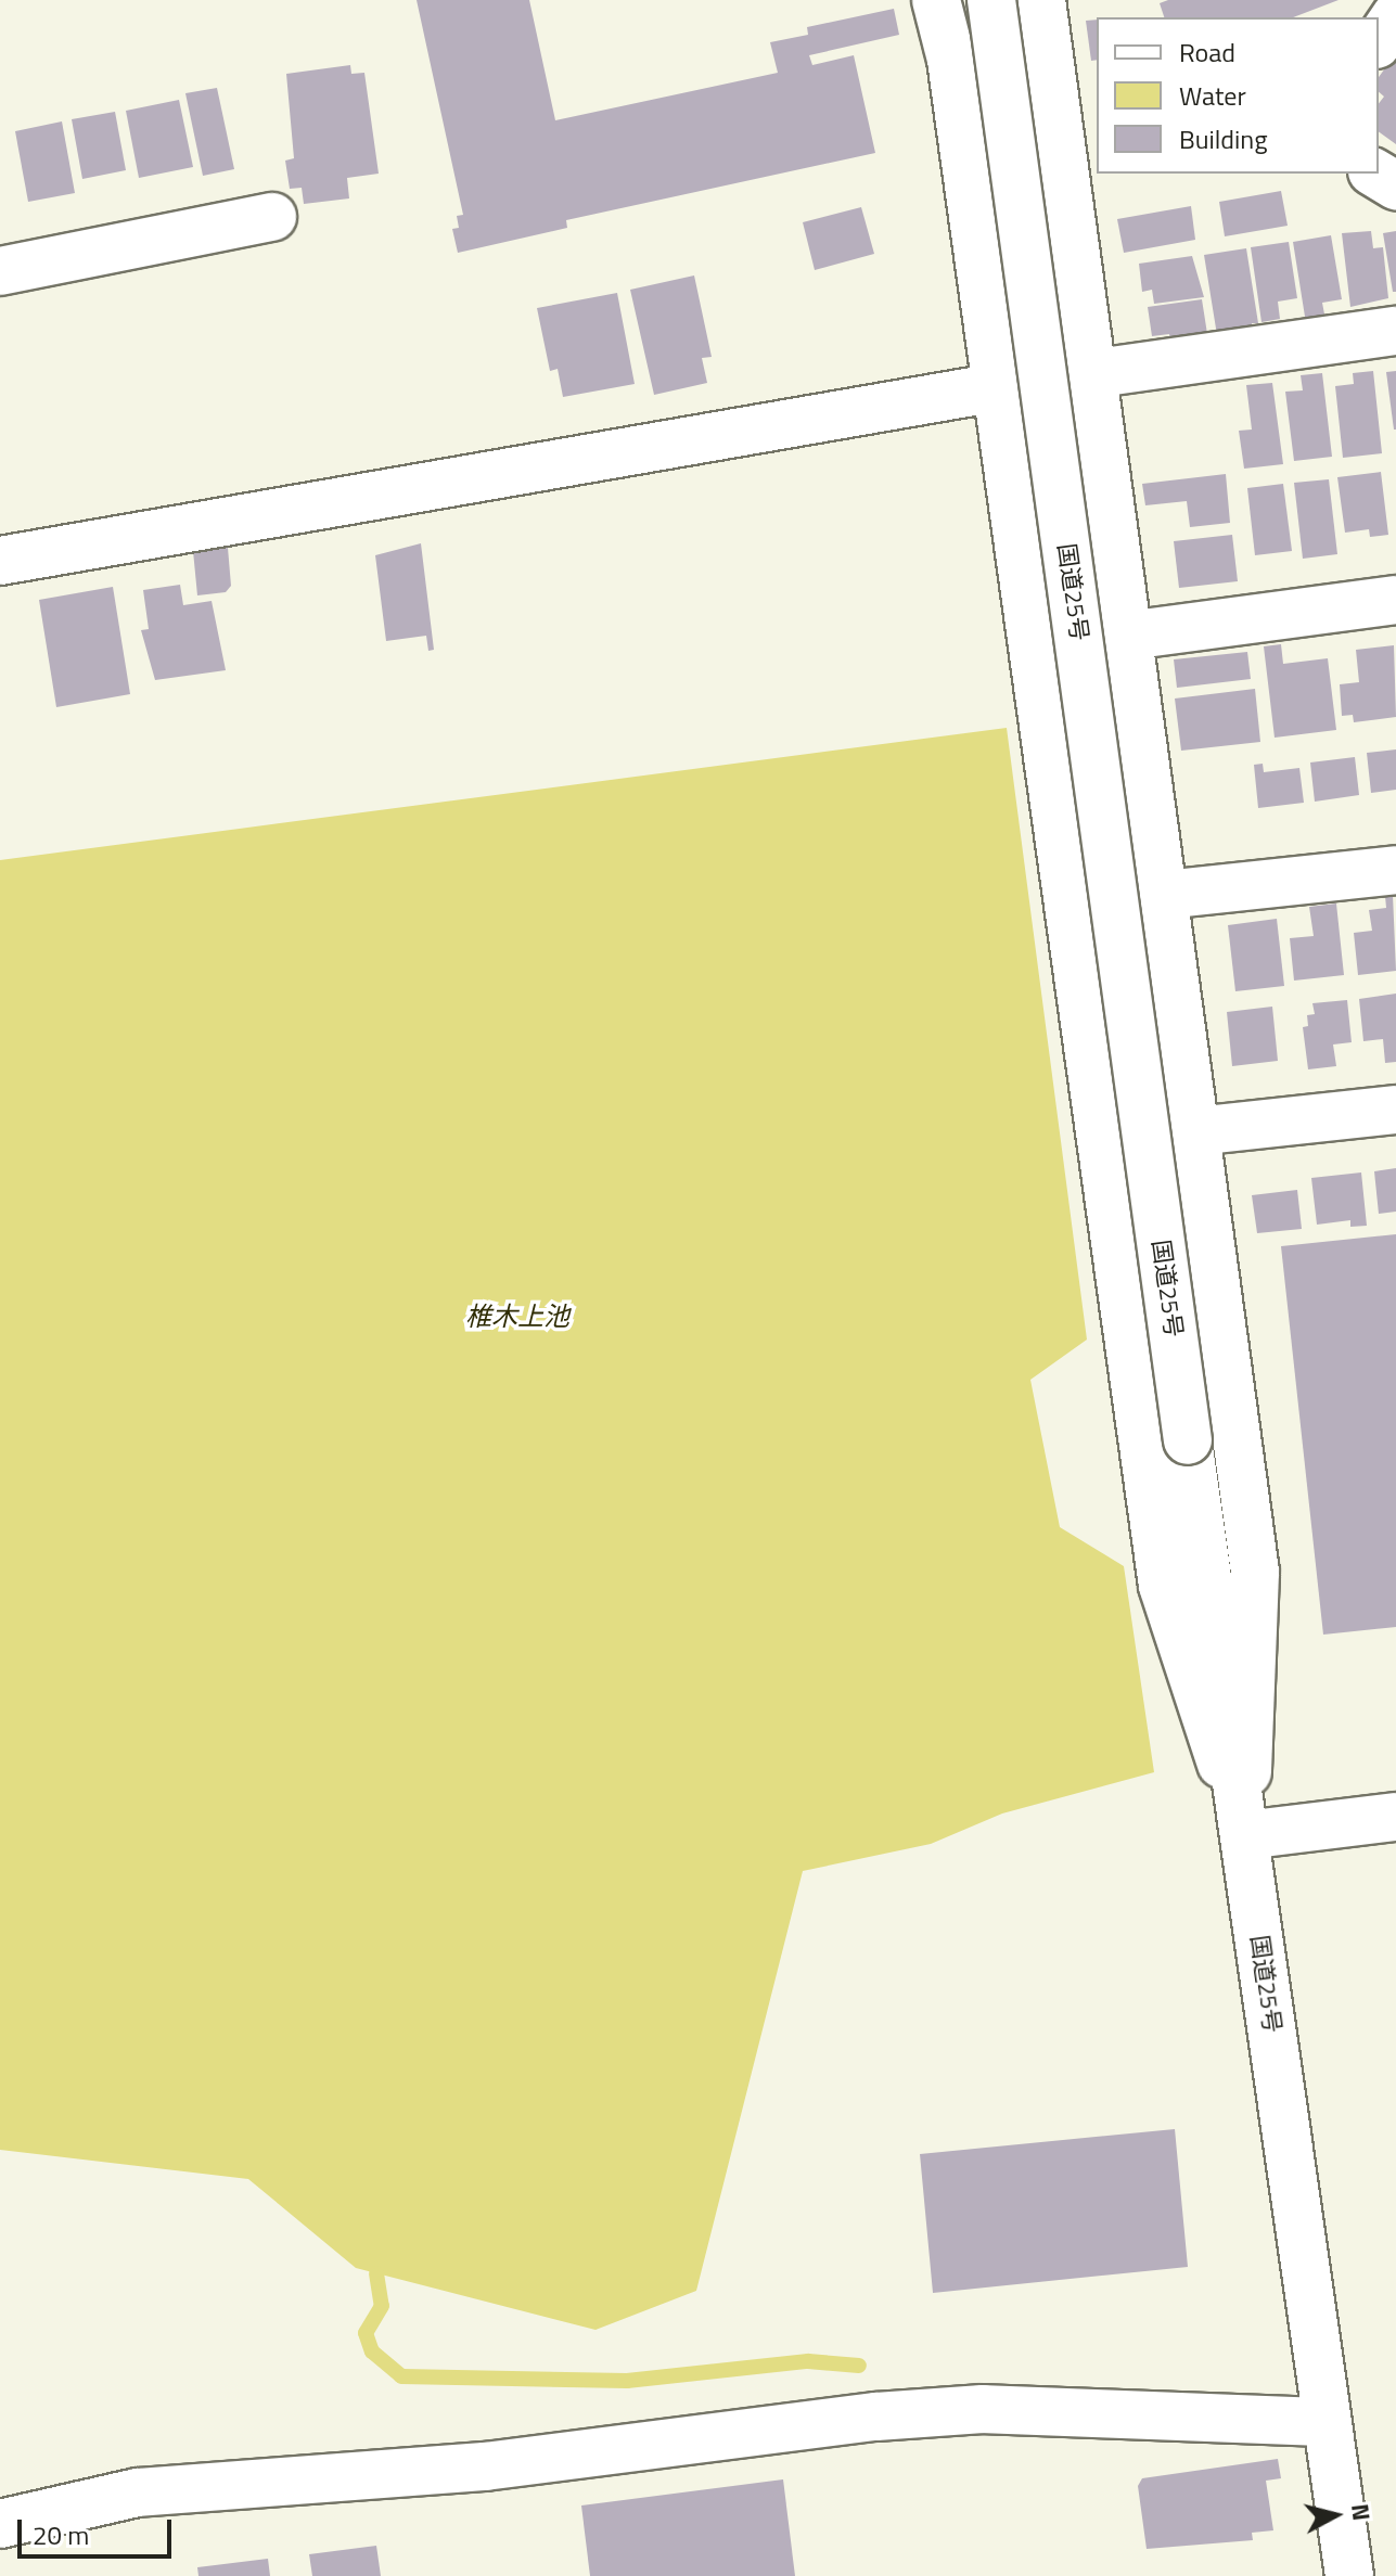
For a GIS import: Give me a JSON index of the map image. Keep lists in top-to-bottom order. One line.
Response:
{"streets":{"main road":["国道25号"]},"water":["椎木上池"],"legend":["Road","Water","Building"],"scale_bar":"20 m","north":"right"}
